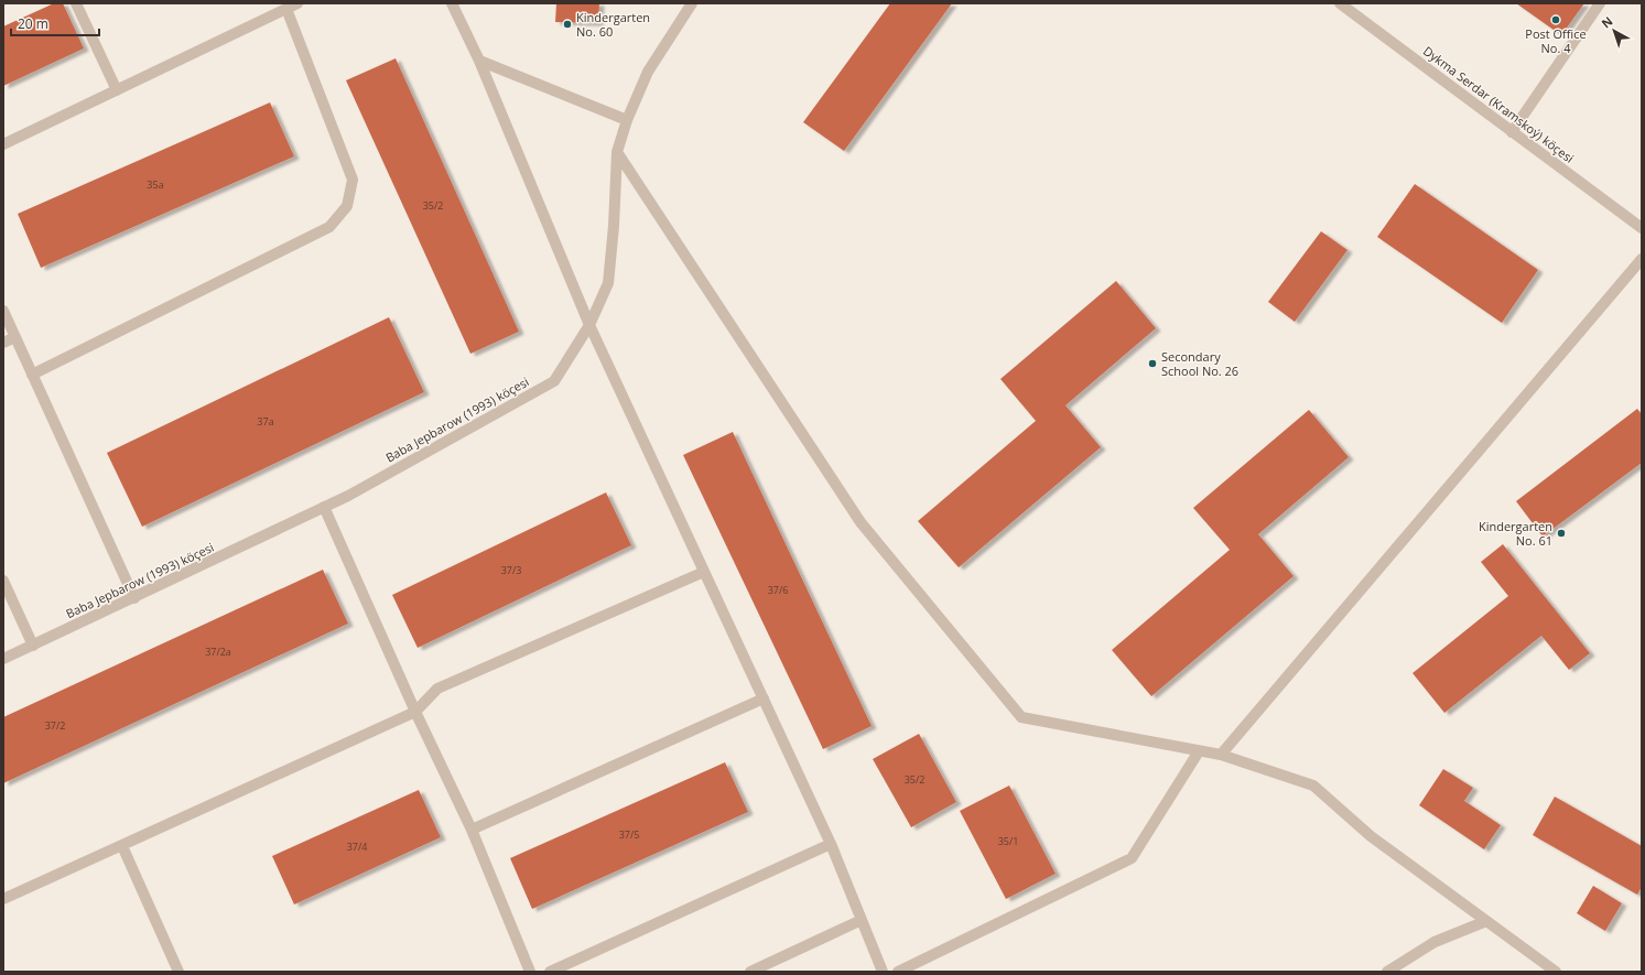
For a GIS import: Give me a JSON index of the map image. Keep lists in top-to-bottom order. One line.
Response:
{"streets":{"street":["Dykma Serdar (Kramskoý) köçesi","Baba Jepbarow (1993) köçesi"]},"places":["Post Office No. 4","Kindergarten No. 60","Secondary School No. 26","Kindergarten No. 61"],"house_numbers":["35a","35/2","37a","37/3","37/6","37/2a","37/2","35/2","37/5","35/1","37/4"],"scale_bar":"20 m","north":"top left"}
